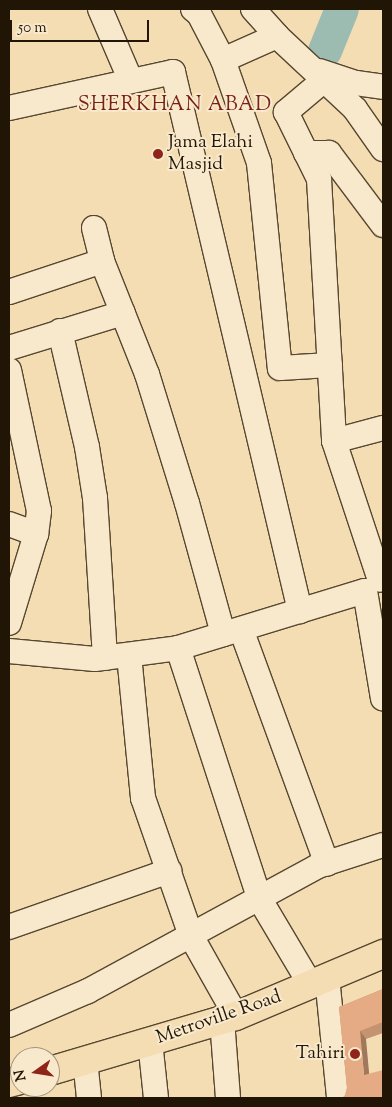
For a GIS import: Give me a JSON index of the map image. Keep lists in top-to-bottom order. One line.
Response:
{"streets":{"main road":["Metroville Road"]},"districts":["SHERKHAN ABAD"],"places":["Jama Elahi Masjid","Tahiri"],"scale_bar":"50 m","north":"left"}
